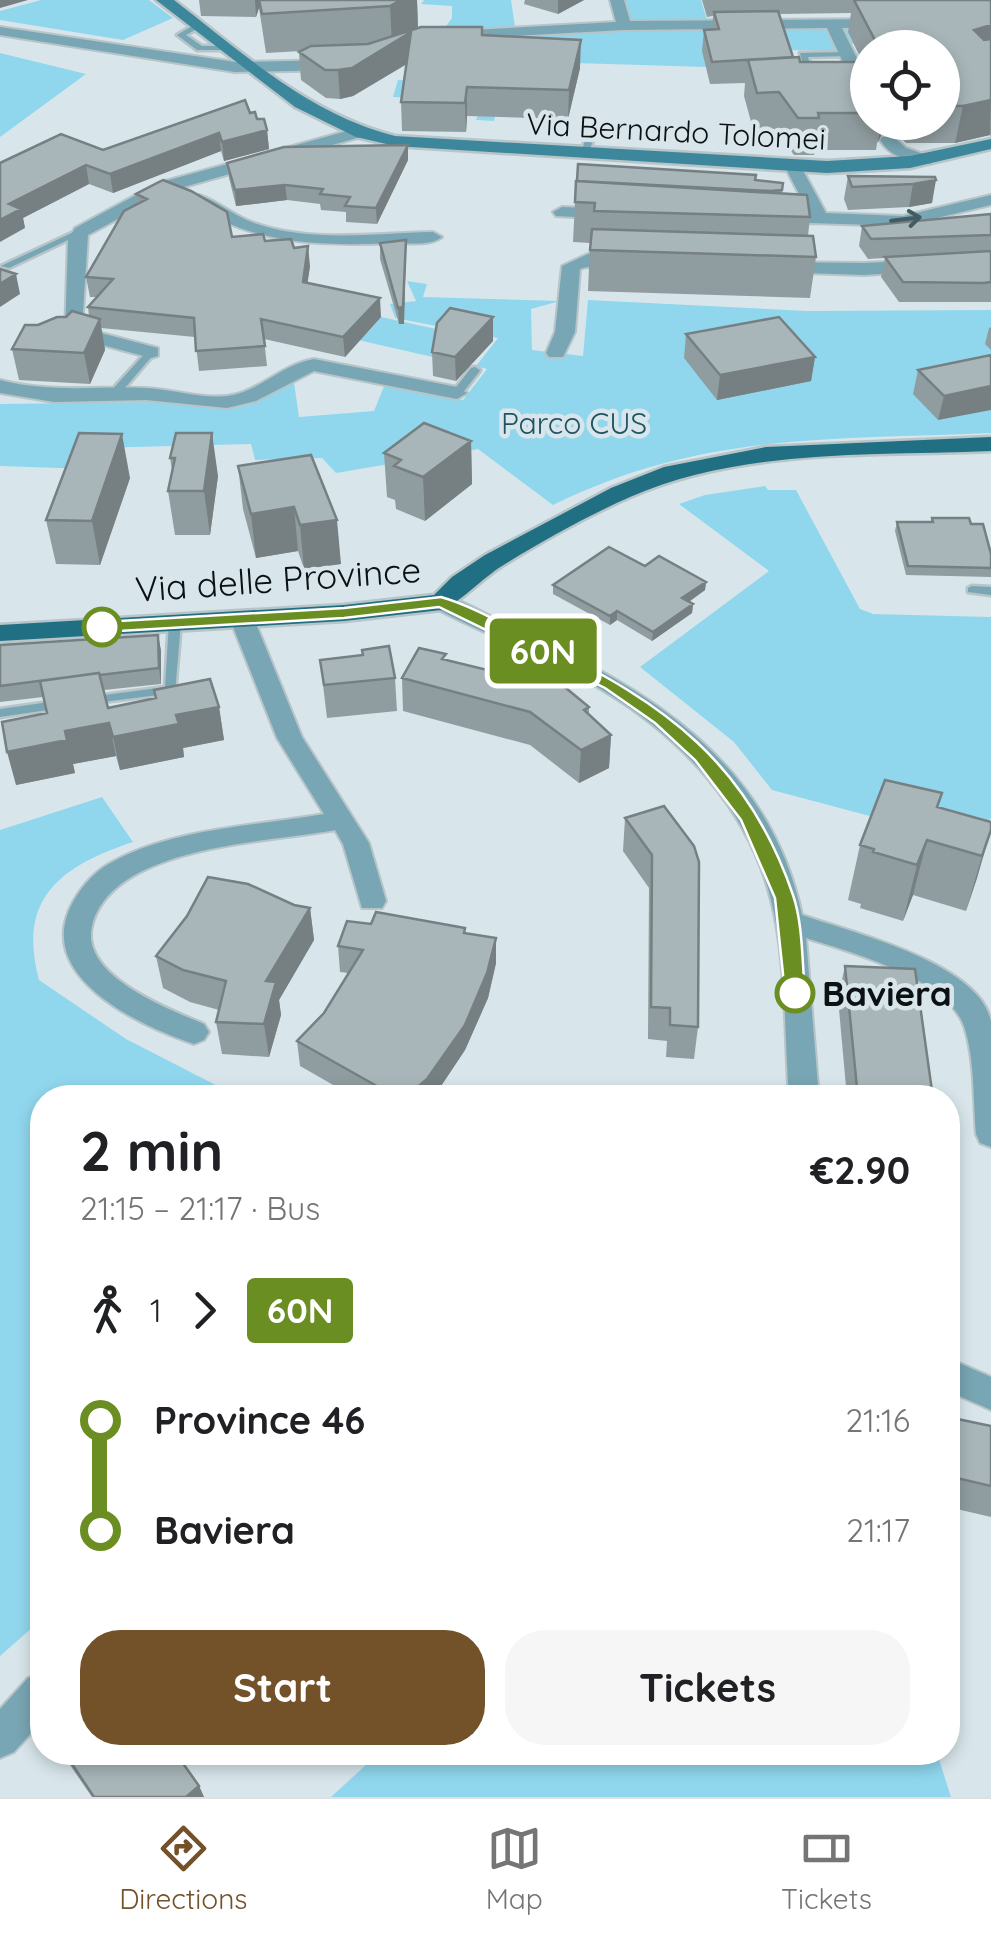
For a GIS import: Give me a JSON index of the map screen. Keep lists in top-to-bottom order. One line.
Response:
{"streets":{"main road":["Via delle Province"],"street":["Via Bernardo Tolomei"]},"parks":["Parco CUS"],"places":["Baviera"],"lines":["bus line 60N"],"page":{"on_map":"60N","heading":["2 min","21:15 – 21:17 · Bus","€2.90"],"legs":["1","60N"],"list":[{"name":"Province 46","value":"21:16"},{"name":"Baviera","value":"21:17"}],"buttons":["Start","Tickets"],"tabs":["Directions","Map","Tickets"]}}
